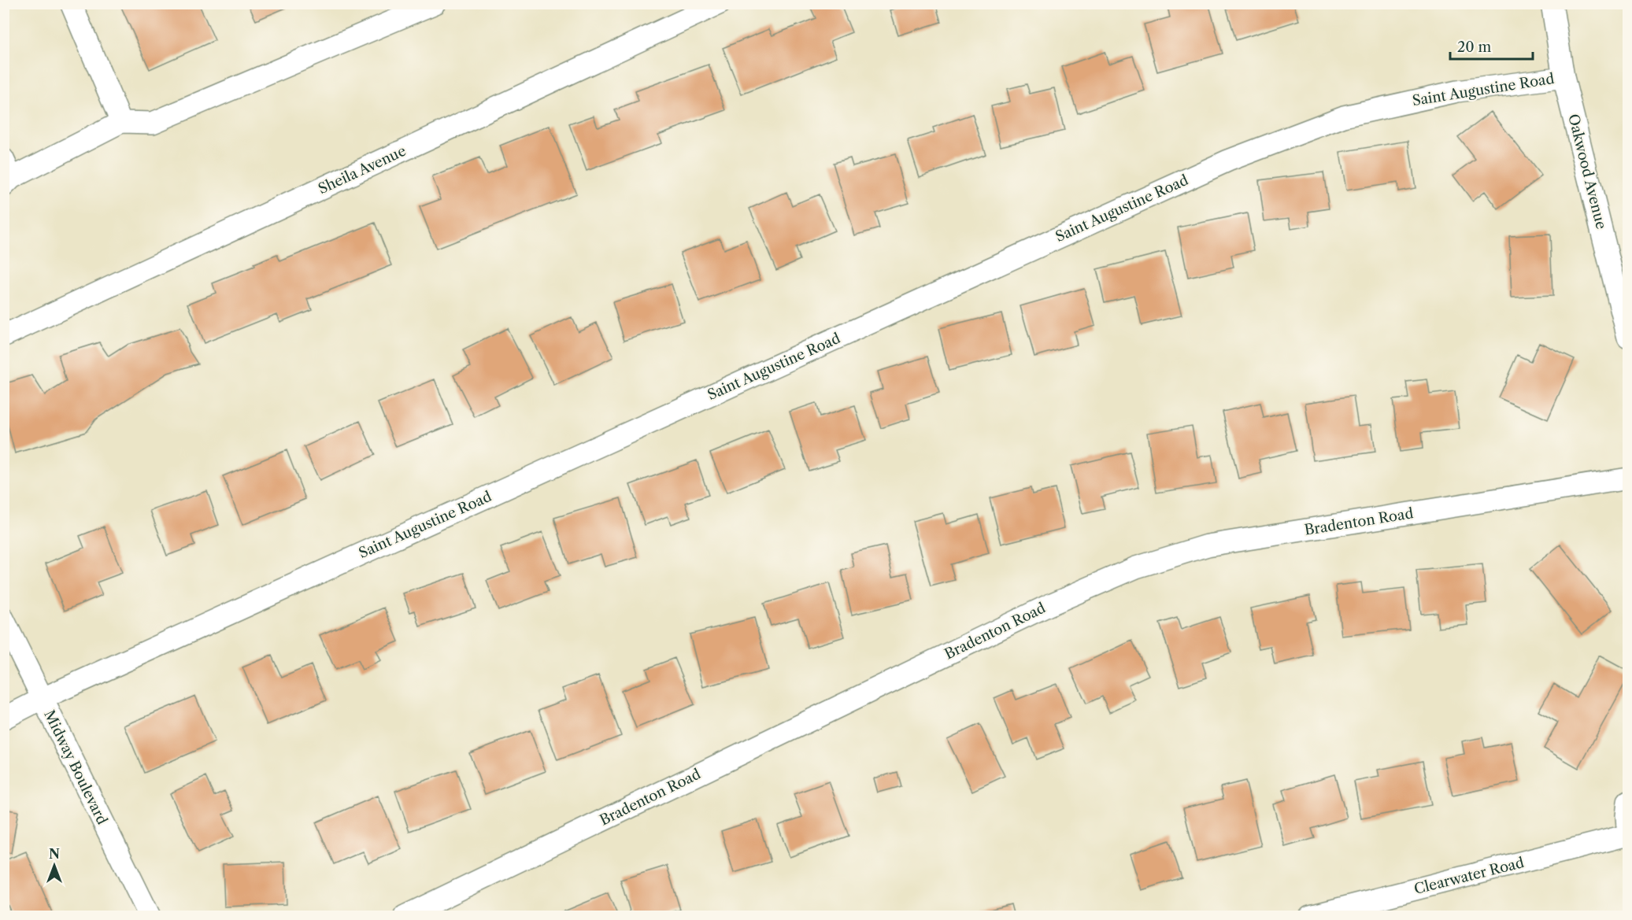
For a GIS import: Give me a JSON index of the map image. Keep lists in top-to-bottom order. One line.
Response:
{"streets":{"street":["Saint Augustine Road","Sheila Avenue","Oakwood Avenue","Bradenton Road","Midway Boulevard","Clearwater Road"]},"crossings":[["Saint Augustine Road","Oakwood Avenue"],["Saint Augustine Road","Midway Boulevard"]],"scale_bar":"20 m","north":"top"}
